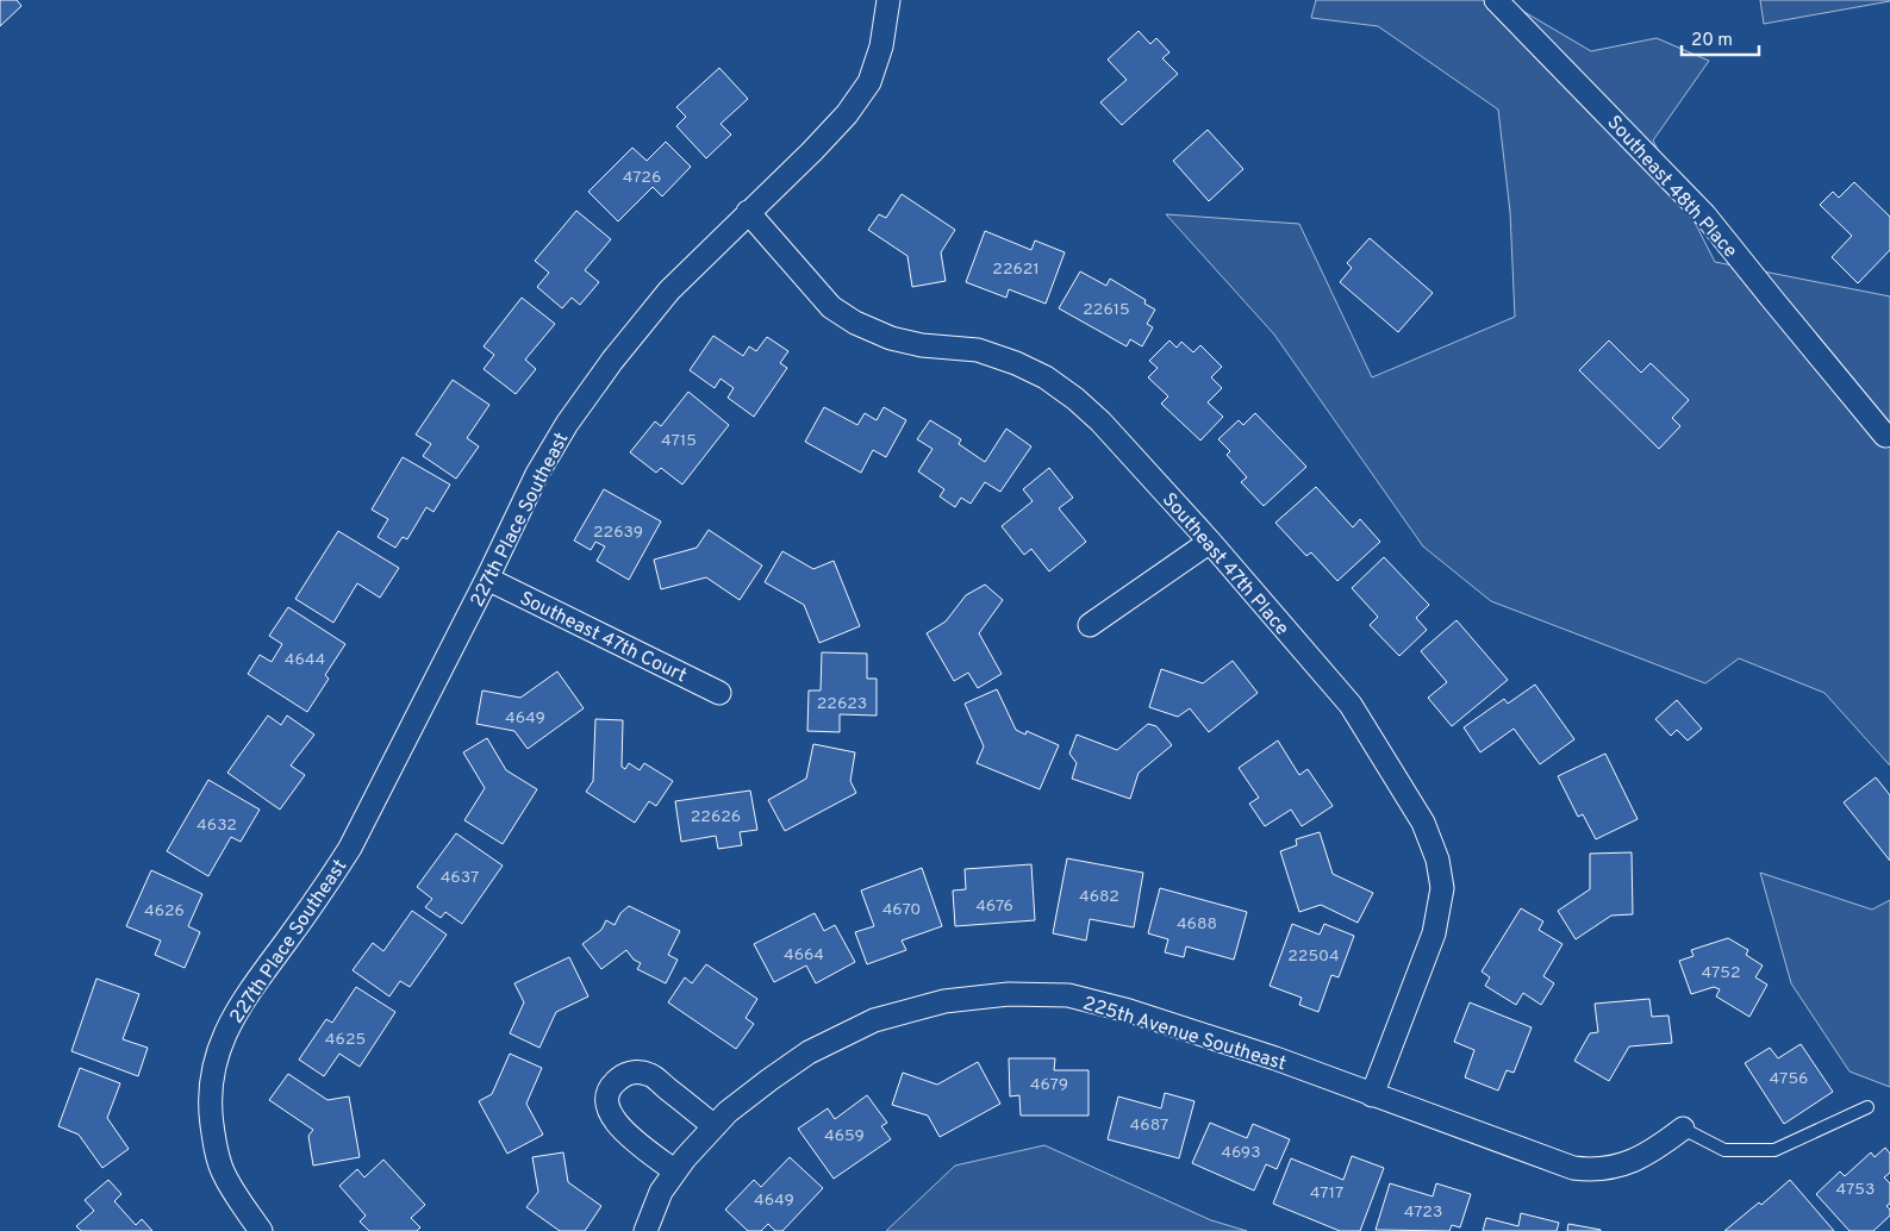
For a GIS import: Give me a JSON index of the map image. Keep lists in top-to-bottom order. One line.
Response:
{"streets":{"street":["Southeast 48th Place","227th Place Southeast","Southeast 47th Place","Southeast 47th Court","225th Avenue Southeast"]},"crossings":[["227th Place Southeast","Southeast 47th Place"],["227th Place Southeast","Southeast 47th Court"],["Southeast 47th Place","225th Avenue Southeast"]],"house_numbers":["4726","22621","22615","4715","22639","4644","22623","4649","22626","4632","4637","4682","4676","4670","4626","4688","4664","22504","4752","4625","4756","4679","4687","4659","4693","4753","4717","4649","4723"],"scale_bar":"20 m"}
